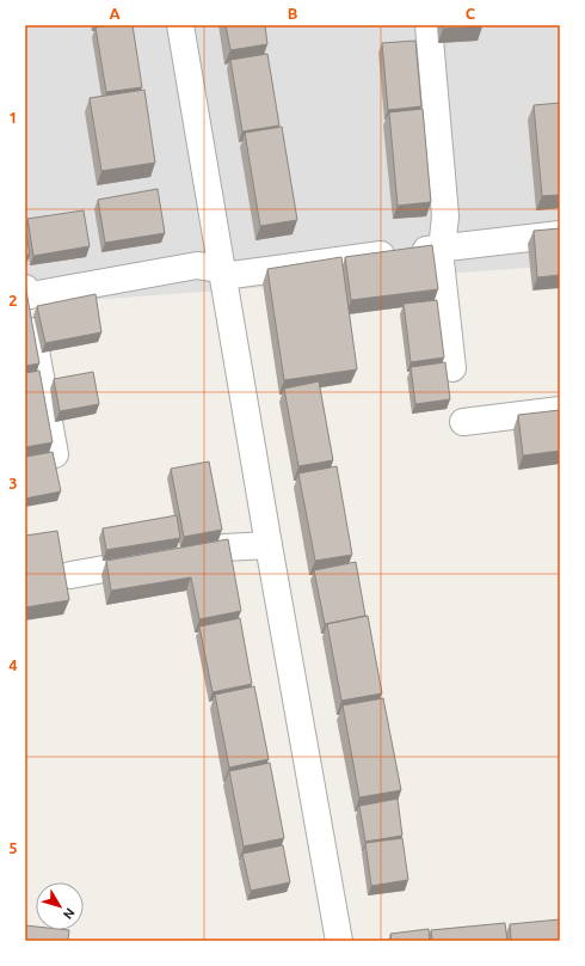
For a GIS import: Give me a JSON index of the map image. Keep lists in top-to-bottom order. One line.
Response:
{"north":"bottom right","grid":{"columns":["A","B","C"],"rows":["1","2","3","4","5"]}}
